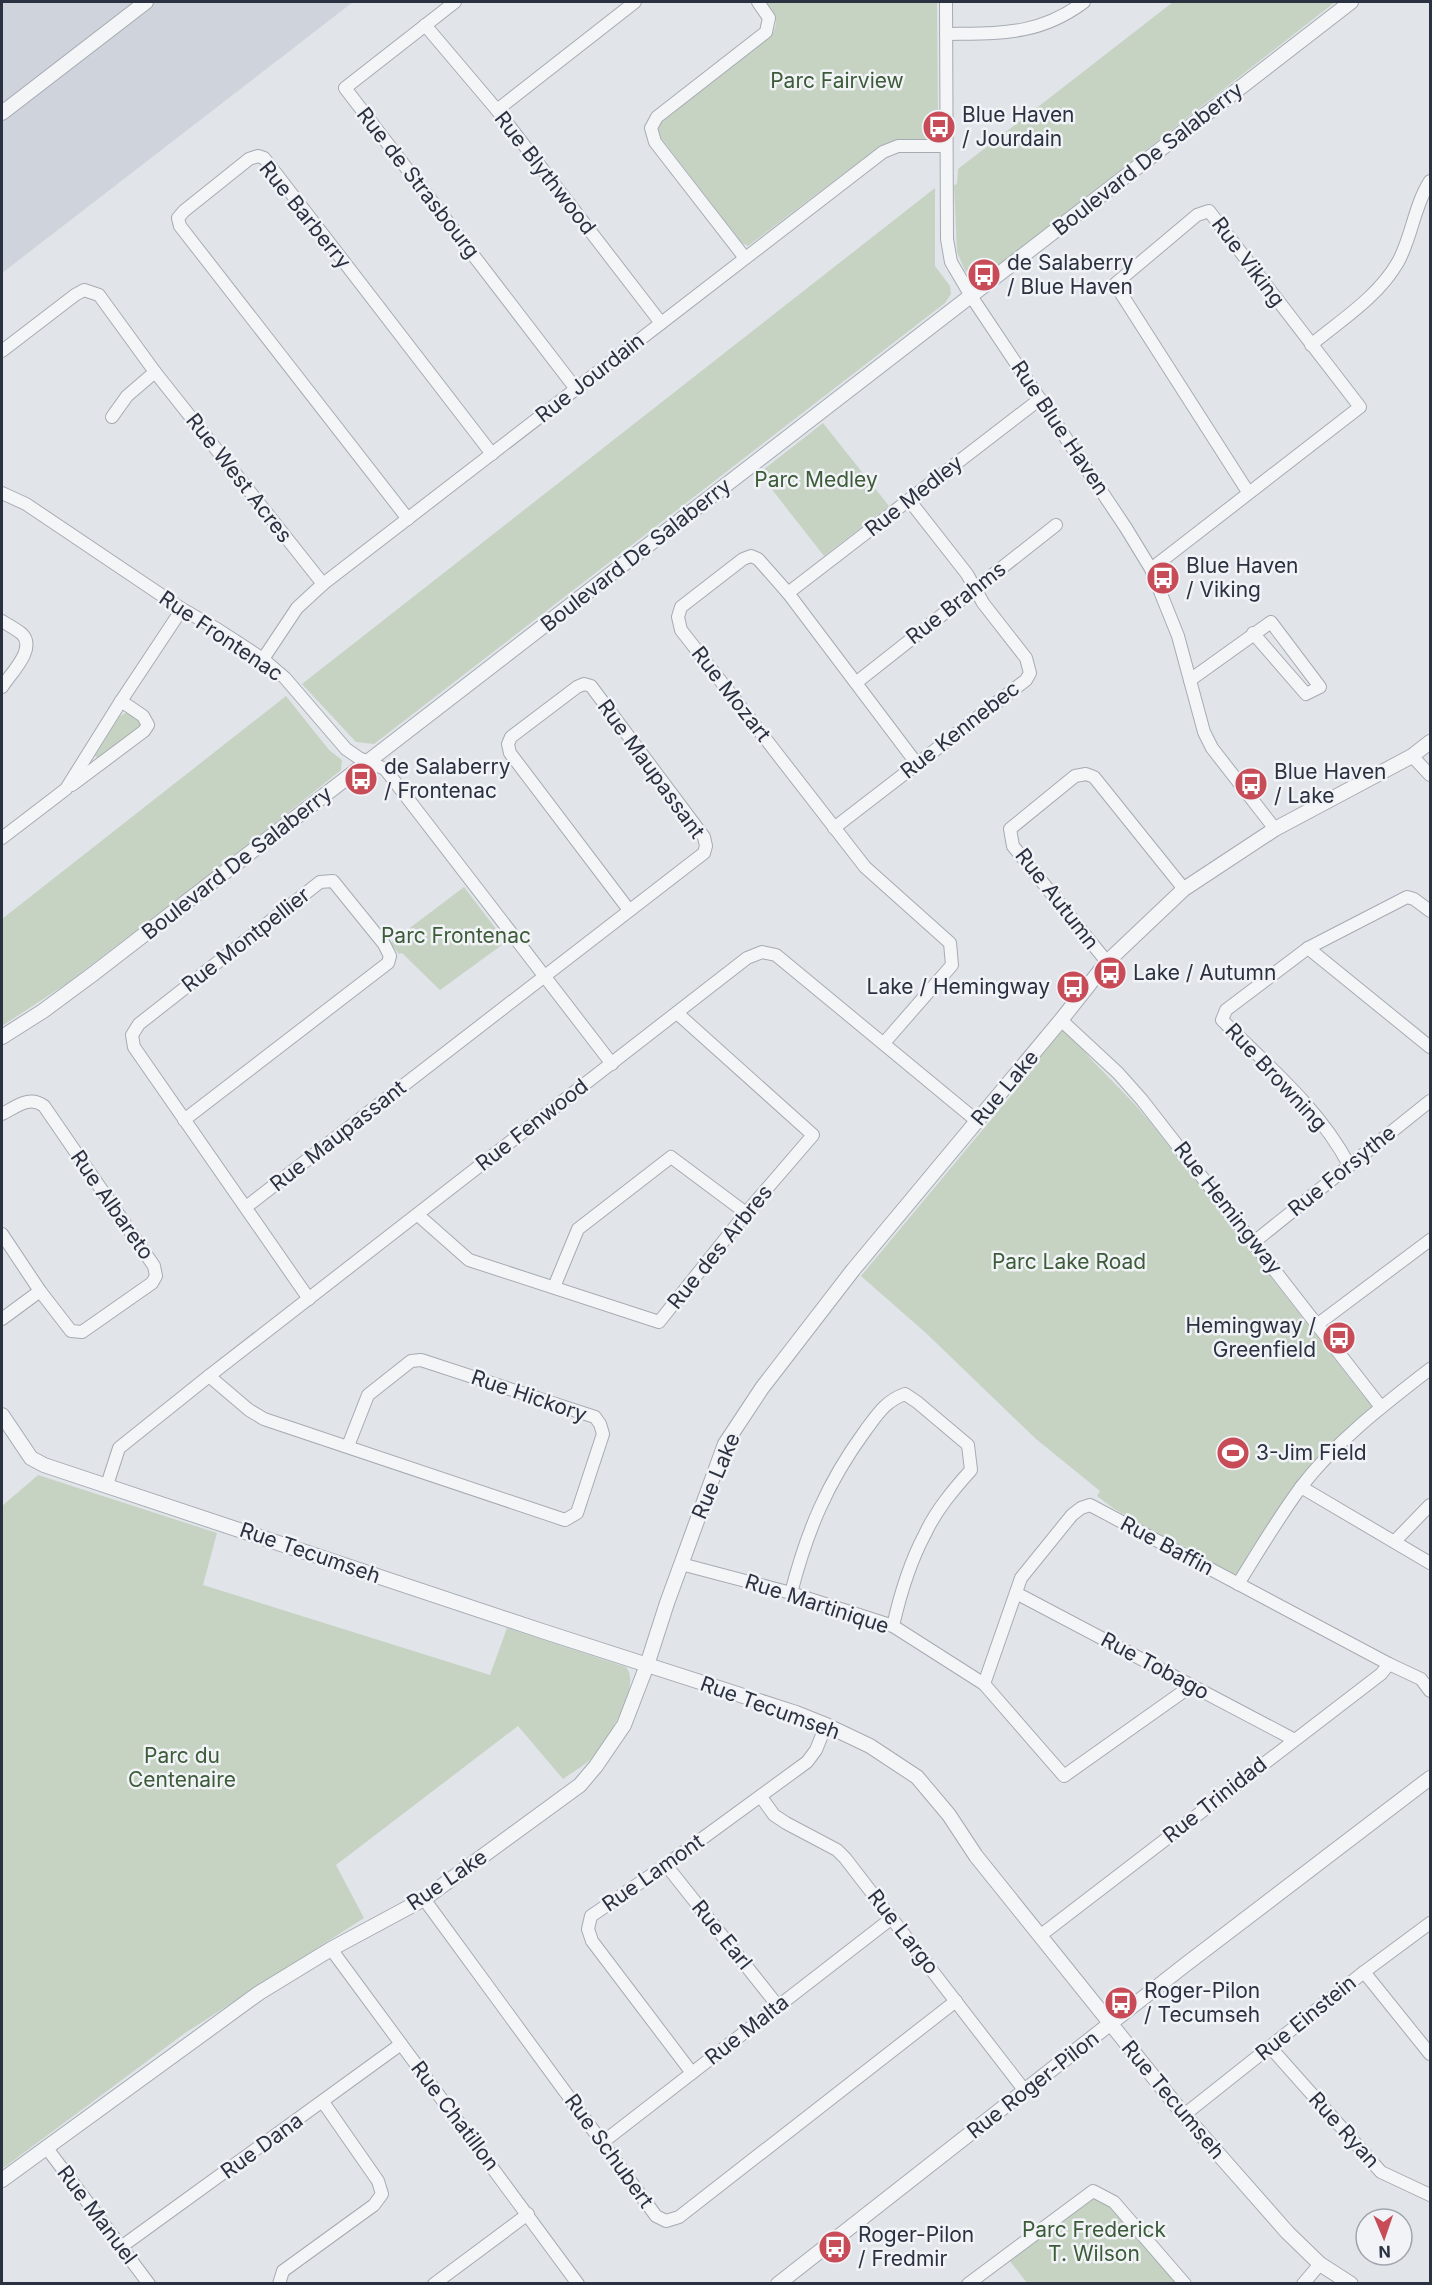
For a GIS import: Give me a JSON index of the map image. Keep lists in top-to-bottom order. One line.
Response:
{"streets":{"street":["Boulevard De Salaberry","Rue Blythwood","Rue de Strasbourg","Rue Barberry","Rue Viking","Rue Jourdain","Rue Blue Haven","Rue West Acres","Rue Medley","Rue Brahms","Rue Frontenac","Rue Mozart","Rue Kennebec","Rue Maupassant","Rue Autumn","Rue Montpellier","Rue Browning","Rue Lake","Rue Fenwood","Rue Forsythe","Rue Albareto","Rue Hemingway","Rue des Arbres","Rue Hickory","Rue Baffin","Rue Tecumseh","Rue Martinique","Rue Tobago","Rue Trinidad","Rue Lamont","Rue Largo","Rue Earl","Rue Einstein","Rue Malta","Rue Roger-Pilon","Rue Chatillon","Rue Ryan","Rue Dana","Rue Schubert","Rue Manuel"]},"crossings":[["Boulevard De Salaberry","Rue Blue Haven"],["Boulevard De Salaberry","Rue Frontenac"],["Rue Blythwood","Rue de Strasbourg"],["Rue Blythwood","Rue Jourdain"],["Rue de Strasbourg","Rue Jourdain"],["Rue Barberry","Rue Jourdain"],["Rue Viking","Rue Blue Haven"],["Rue Jourdain","Rue Blue Haven"],["Rue Jourdain","Rue West Acres"],["Rue Jourdain","Rue Frontenac"],["Rue Blue Haven","Rue Medley"],["Rue Blue Haven","Rue Lake"],["Rue Medley","Rue Mozart"],["Rue Medley","Rue Kennebec"],["Rue Brahms","Rue Mozart"],["Rue Brahms","Rue Kennebec"],["Rue Frontenac","Rue Maupassant"],["Rue Frontenac","Rue Fenwood"],["Rue Mozart","Rue Kennebec"],["Rue Mozart","Rue Fenwood"],["Rue Maupassant","Rue Montpellier"],["Rue Autumn","Rue Lake"],["Rue Montpellier","Rue Fenwood"],["Rue Browning","Rue Forsythe"],["Rue Lake","Rue Fenwood"],["Rue Lake","Rue Hemingway"],["Rue Lake","Rue Tecumseh"],["Rue Lake","Rue Martinique"],["Rue Lake","Rue Chatillon"],["Rue Lake","Rue Schubert"],["Rue Lake","Rue Manuel"],["Rue Fenwood","Rue des Arbres"],["Rue Fenwood","Rue Hickory"],["Rue Fenwood","Rue Tecumseh"],["Rue Forsythe","Rue Hemingway"],["Rue Baffin","Rue Martinique"],["Rue Baffin","Rue Tobago"],["Rue Baffin","Rue Trinidad"],["Rue Tecumseh","Rue Trinidad"],["Rue Tecumseh","Rue Lamont"],["Rue Tecumseh","Rue Einstein"],["Rue Tecumseh","Rue Roger-Pilon"],["Rue Martinique","Rue Tobago"],["Rue Tobago","Rue Trinidad"],["Rue Lamont","Rue Largo"],["Rue Lamont","Rue Earl"],["Rue Lamont","Rue Malta"],["Rue Largo","Rue Malta"],["Rue Largo","Rue Roger-Pilon"],["Rue Largo","Rue Schubert"],["Rue Earl","Rue Malta"],["Rue Einstein","Rue Ryan"],["Rue Malta","Rue Schubert"],["Rue Chatillon","Rue Dana"],["Rue Dana","Rue Manuel"]],"parks":["Parc Fairview","Parc Medley","Parc Frontenac","Parc Lake Road","Parc du Centenaire","Parc Frederick T. Wilson"],"places":{"bus stop":["Blue Haven / Jourdain","de Salaberry / Blue Haven","Blue Haven / Viking","de Salaberry / Frontenac","Blue Haven / Lake","Lake / Autumn","Lake / Hemingway","Hemingway / Greenfield","Roger-Pilon / Tecumseh","Roger-Pilon / Fredmir"],"sports":["3-Jim Field"]},"north":"bottom"}
